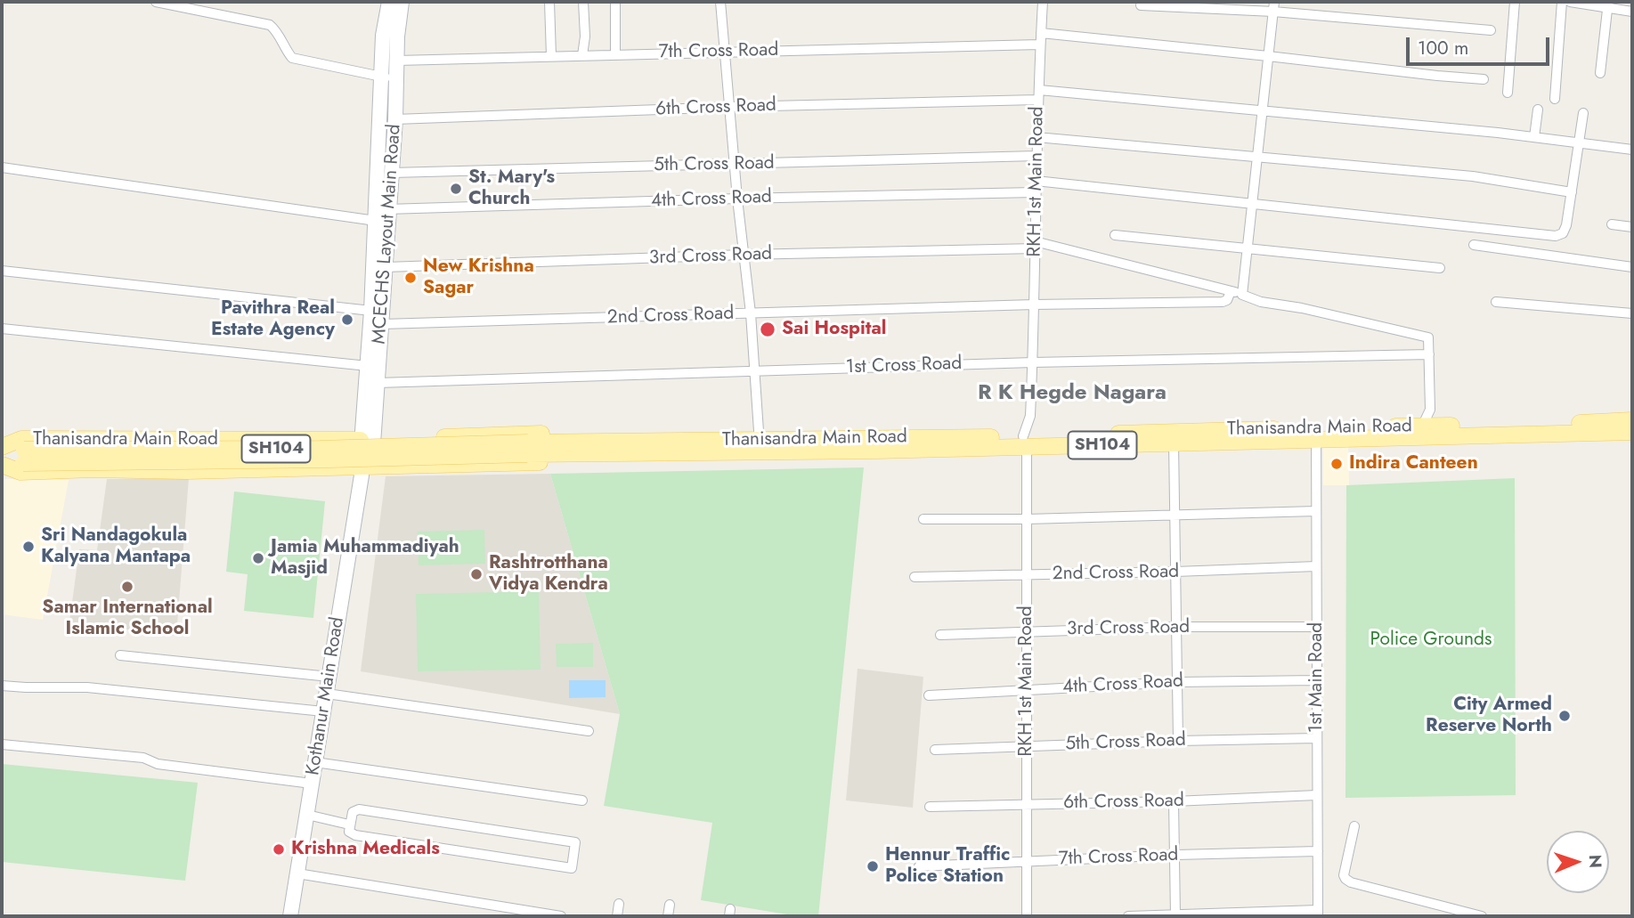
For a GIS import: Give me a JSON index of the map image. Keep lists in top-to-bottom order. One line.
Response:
{"streets":{"main road":["MCECHS Layout Main Road","Thanisandra Main Road","SH104","Kothanur Main Road"],"street":["7th Cross Road","6th Cross Road","5th Cross Road","RKH 1st Main Road","4th Cross Road","3rd Cross Road","2nd Cross Road","1st Cross Road","1st Main Road"]},"crossings":[["7th Cross Road","RKH 1st Main Road"],["7th Cross Road","MCECHS Layout Main Road"],["7th Cross Road","1st Main Road"],["6th Cross Road","RKH 1st Main Road"],["6th Cross Road","MCECHS Layout Main Road"],["6th Cross Road","1st Main Road"],["5th Cross Road","RKH 1st Main Road"],["5th Cross Road","MCECHS Layout Main Road"],["5th Cross Road","1st Main Road"],["RKH 1st Main Road","4th Cross Road"],["RKH 1st Main Road","3rd Cross Road"],["RKH 1st Main Road","2nd Cross Road"],["RKH 1st Main Road","1st Cross Road"],["RKH 1st Main Road","Thanisandra Main Road"],["4th Cross Road","MCECHS Layout Main Road"],["4th Cross Road","1st Main Road"],["MCECHS Layout Main Road","3rd Cross Road"],["MCECHS Layout Main Road","2nd Cross Road"],["MCECHS Layout Main Road","1st Cross Road"],["MCECHS Layout Main Road","Thanisandra Main Road"],["MCECHS Layout Main Road","Kothanur Main Road"],["3rd Cross Road","2nd Cross Road"],["3rd Cross Road","1st Cross Road"],["3rd Cross Road","1st Main Road"],["2nd Cross Road","1st Main Road"],["Thanisandra Main Road","SH104"],["Thanisandra Main Road","1st Main Road"],["Thanisandra Main Road","Kothanur Main Road"]],"districts":["R K Hegde Nagara"],"parks":["Police Grounds"],"places":["St. Mary's Church","New Krishna Sagar","Pavithra Real Estate Agency","Sai Hospital","Indira Canteen","Sri Nandagokula Kalyana Mantapa","Jamia Muhammadiyah Masjid","Rashtrotthana Vidya Kendra","Samar International Islamic School","City Armed Reserve North","Krishna Medicals","Hennur Traffic Police Station"],"scale_bar":"100 m","north":"right"}
